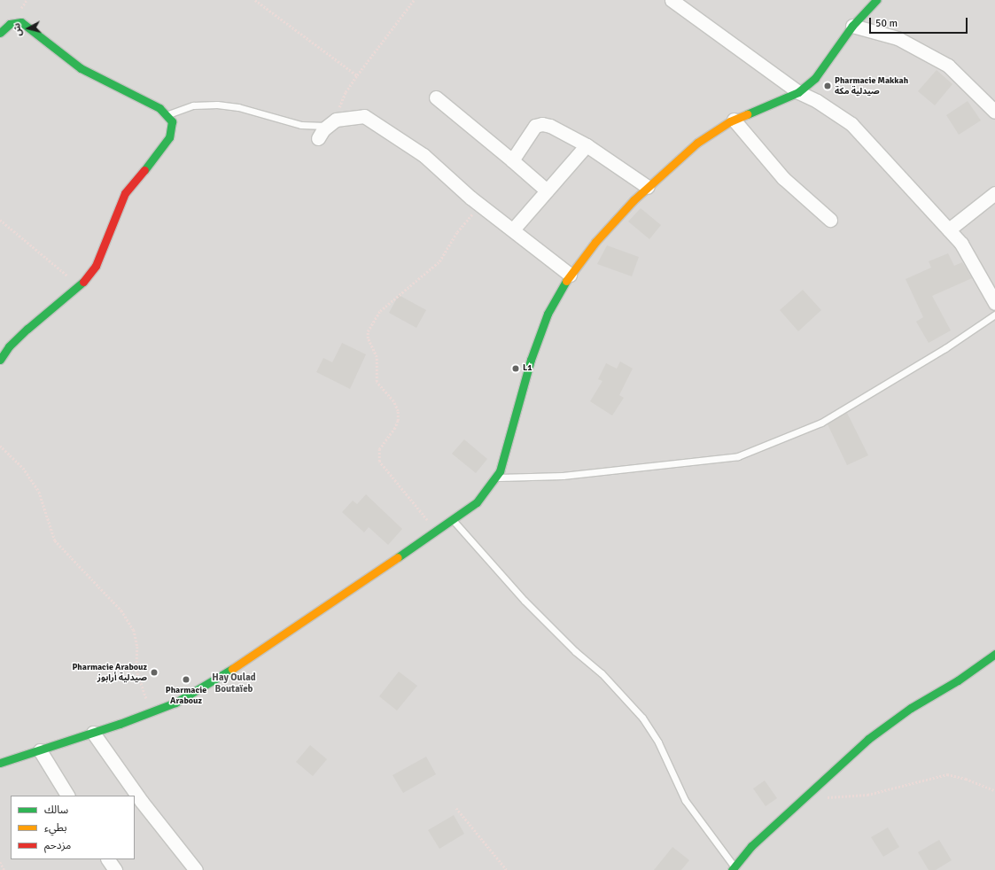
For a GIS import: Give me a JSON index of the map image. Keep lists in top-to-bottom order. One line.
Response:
{"districts":["Hay Oulad Boutaïeb"],"places":["Pharmacie Makkah صيدلية مكة","L1","Pharmacie Arabouz صيدلية أرابوز","Pharmacie Arabouz"],"legend":["سالك","بطيء","مزدحم"],"scale_bar":"50 m","north":"left"}
